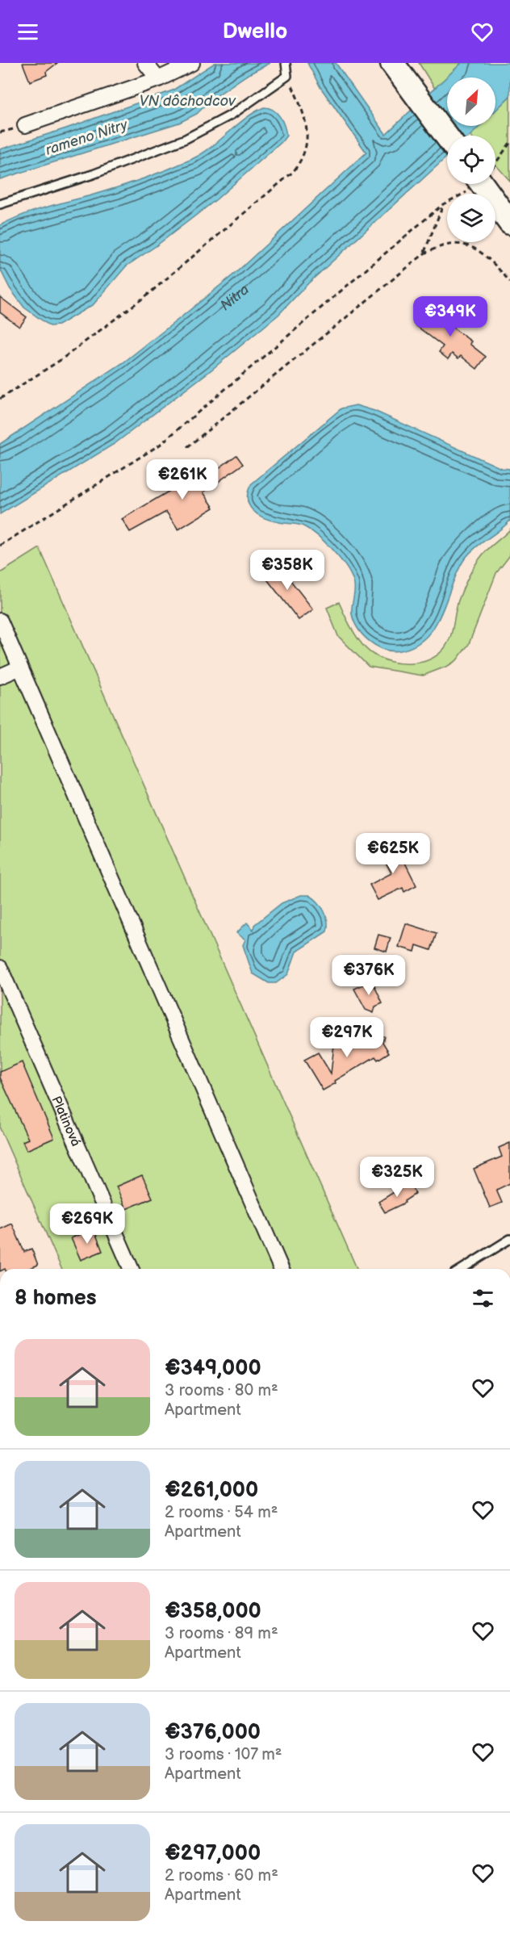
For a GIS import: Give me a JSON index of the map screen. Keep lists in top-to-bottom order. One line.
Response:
{"streets":{"street":["Platinová"]},"water":["VN dôchodcov","rameno Nitry","Nitra"],"north":"top right","page":{"header":"Dwello","price":["€349K","€261K","€358K","€625K","€376K","€297K","€325K","€269K"],"heading":"8 homes","list":[{"name":"€349,000","note":"3 rooms · 80 m² · Apartment"},{"name":"€261,000","note":"2 rooms · 54 m² · Apartment"},{"name":"€358,000","note":"3 rooms · 89 m² · Apartment"},{"name":"€376,000","note":"3 rooms · 107 m² · Apartment"},{"name":"€297,000","note":"2 rooms · 60 m² · Apartment"}]}}
